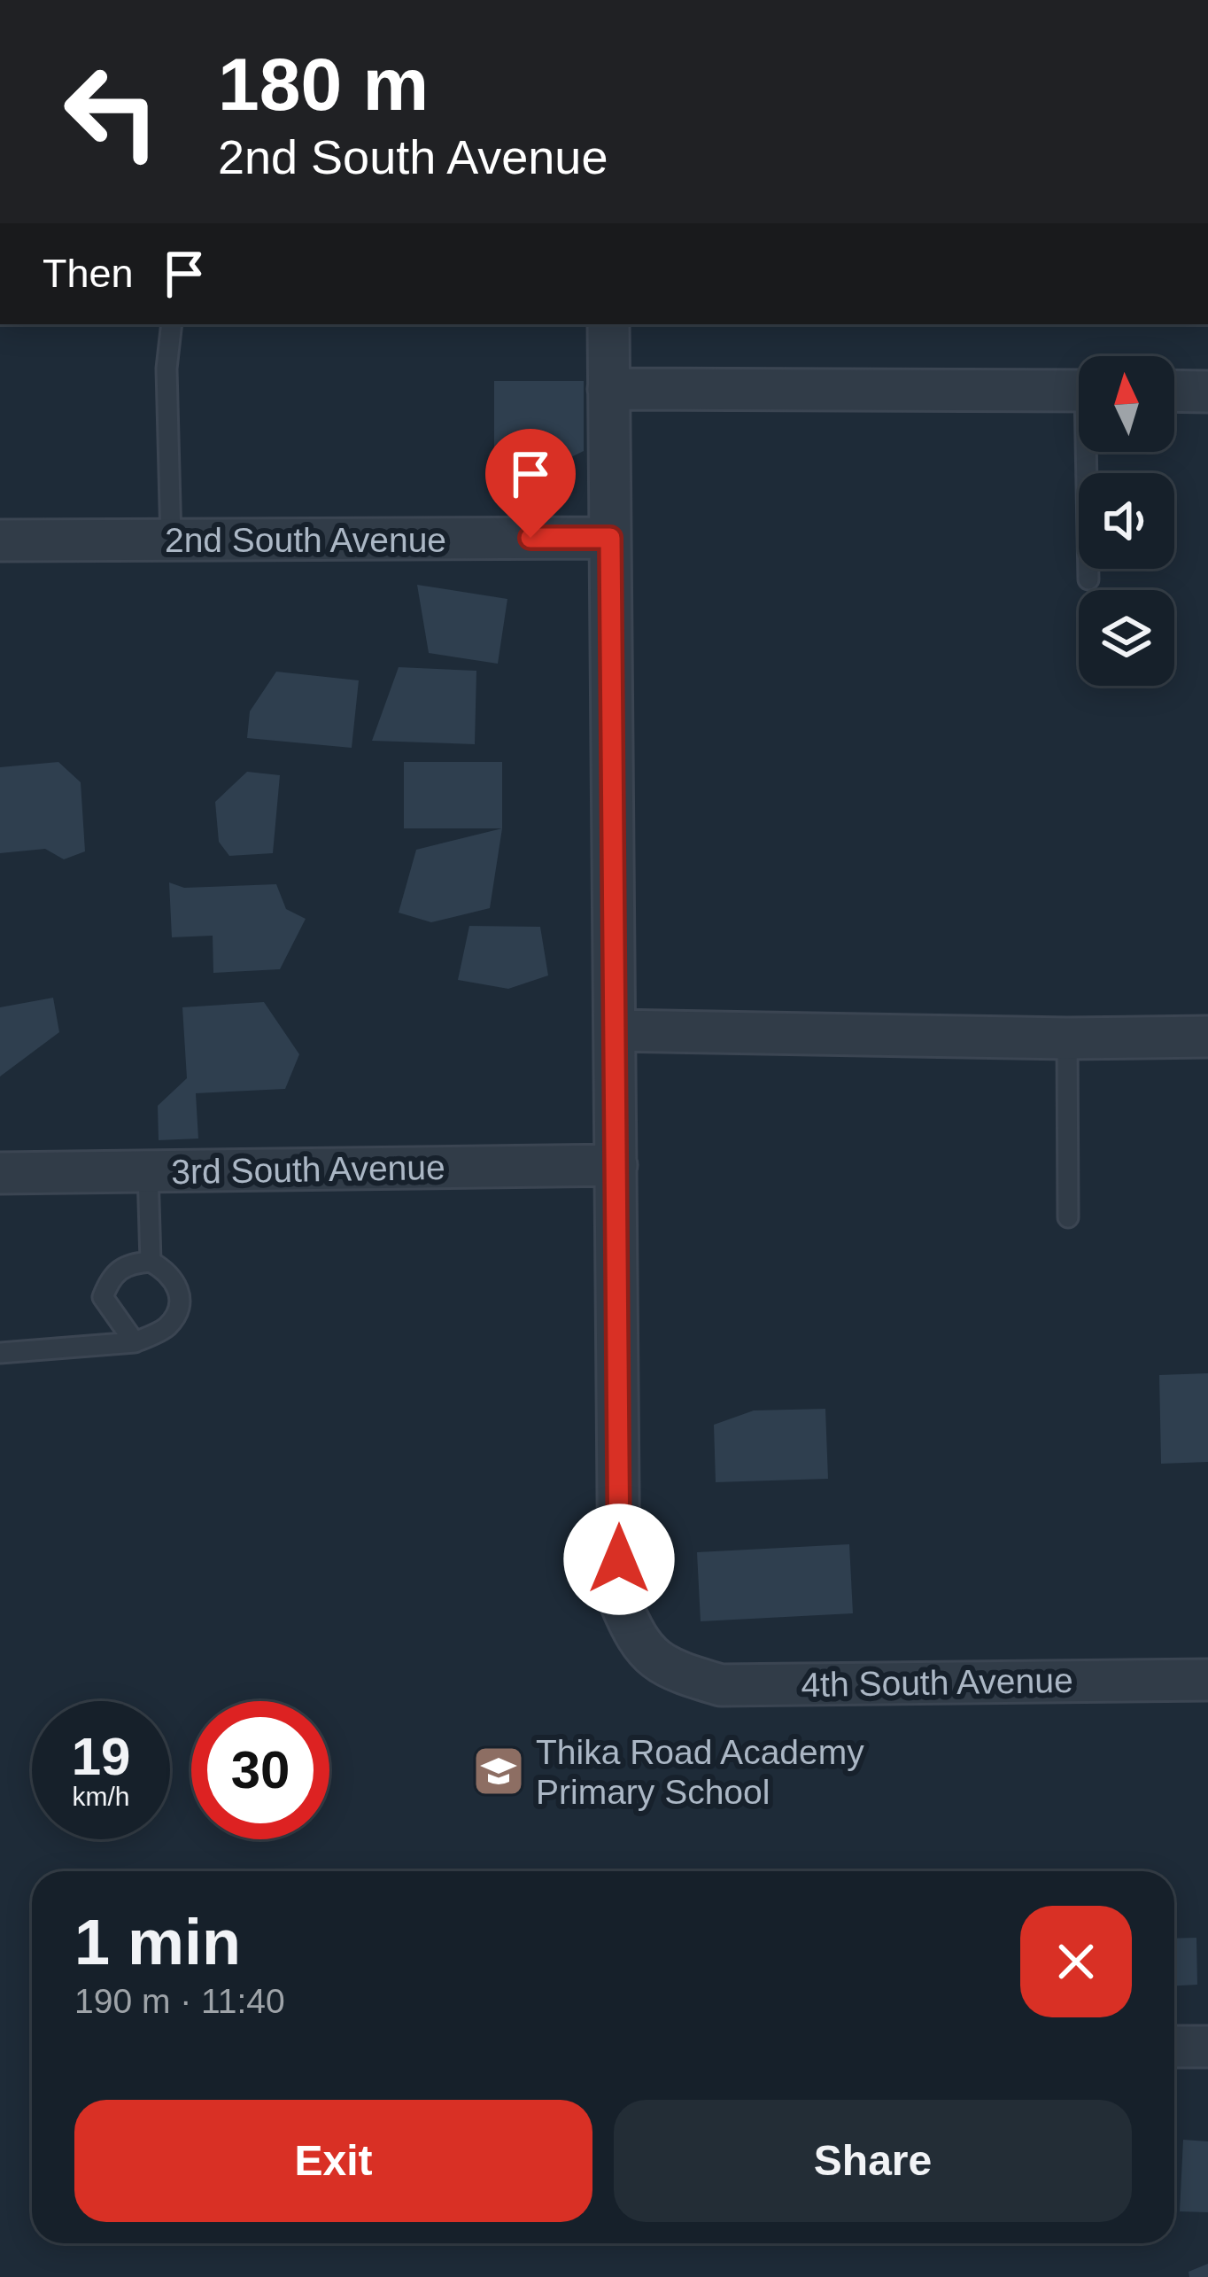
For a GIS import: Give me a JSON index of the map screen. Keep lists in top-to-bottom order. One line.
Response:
{"streets":{"street":["2nd South Avenue","3rd South Avenue","4th South Avenue"]},"crossings":[["3rd South Avenue","4th South Avenue"]],"places":{"school or university":["Thika Road Academy Primary School"]},"north":"top","page":{"turn":["180 m","2nd South Avenue"],"then":"Then","speed":"19 km/h","limit":"30","heading":["1 min","190 m · 11:40"],"buttons":["Exit","Share"]}}
